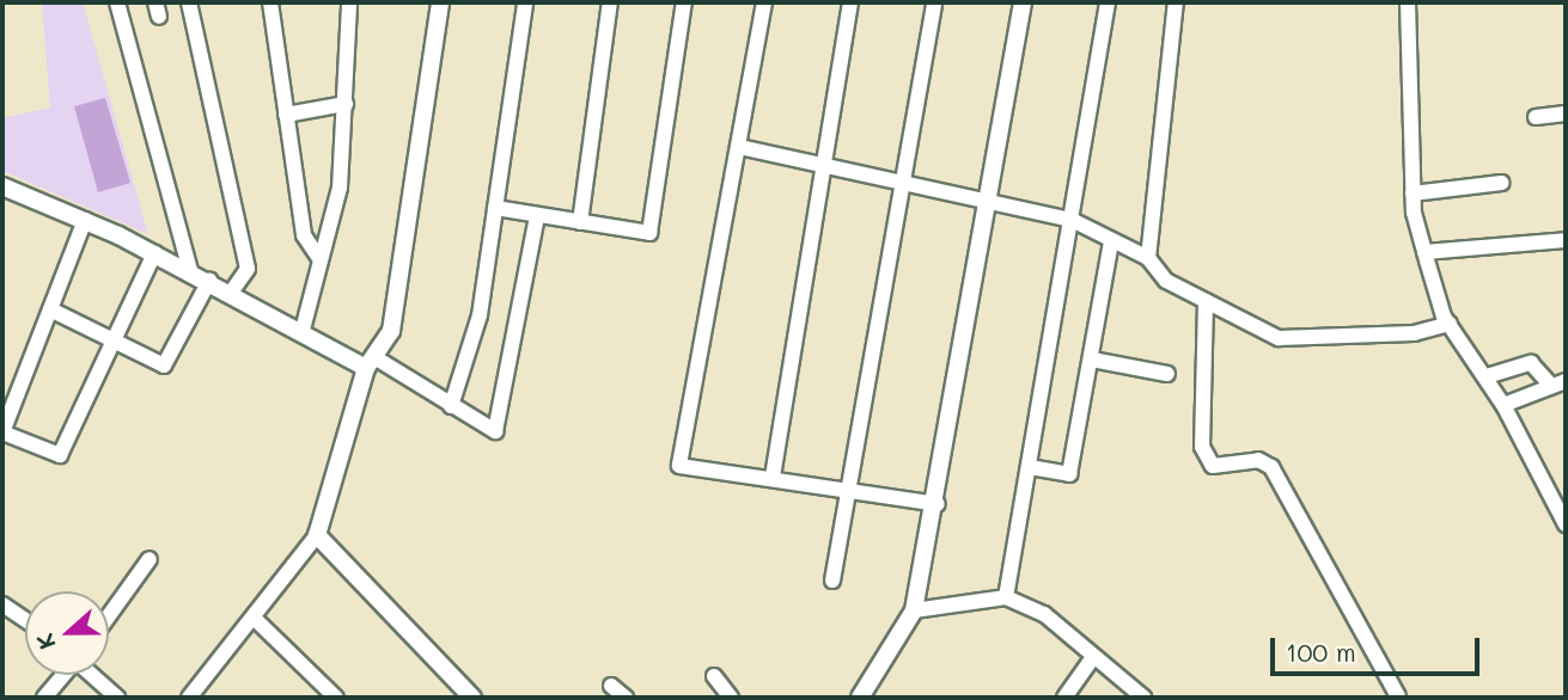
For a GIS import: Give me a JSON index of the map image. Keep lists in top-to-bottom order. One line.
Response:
{"scale_bar":"100 m","north":"left"}
